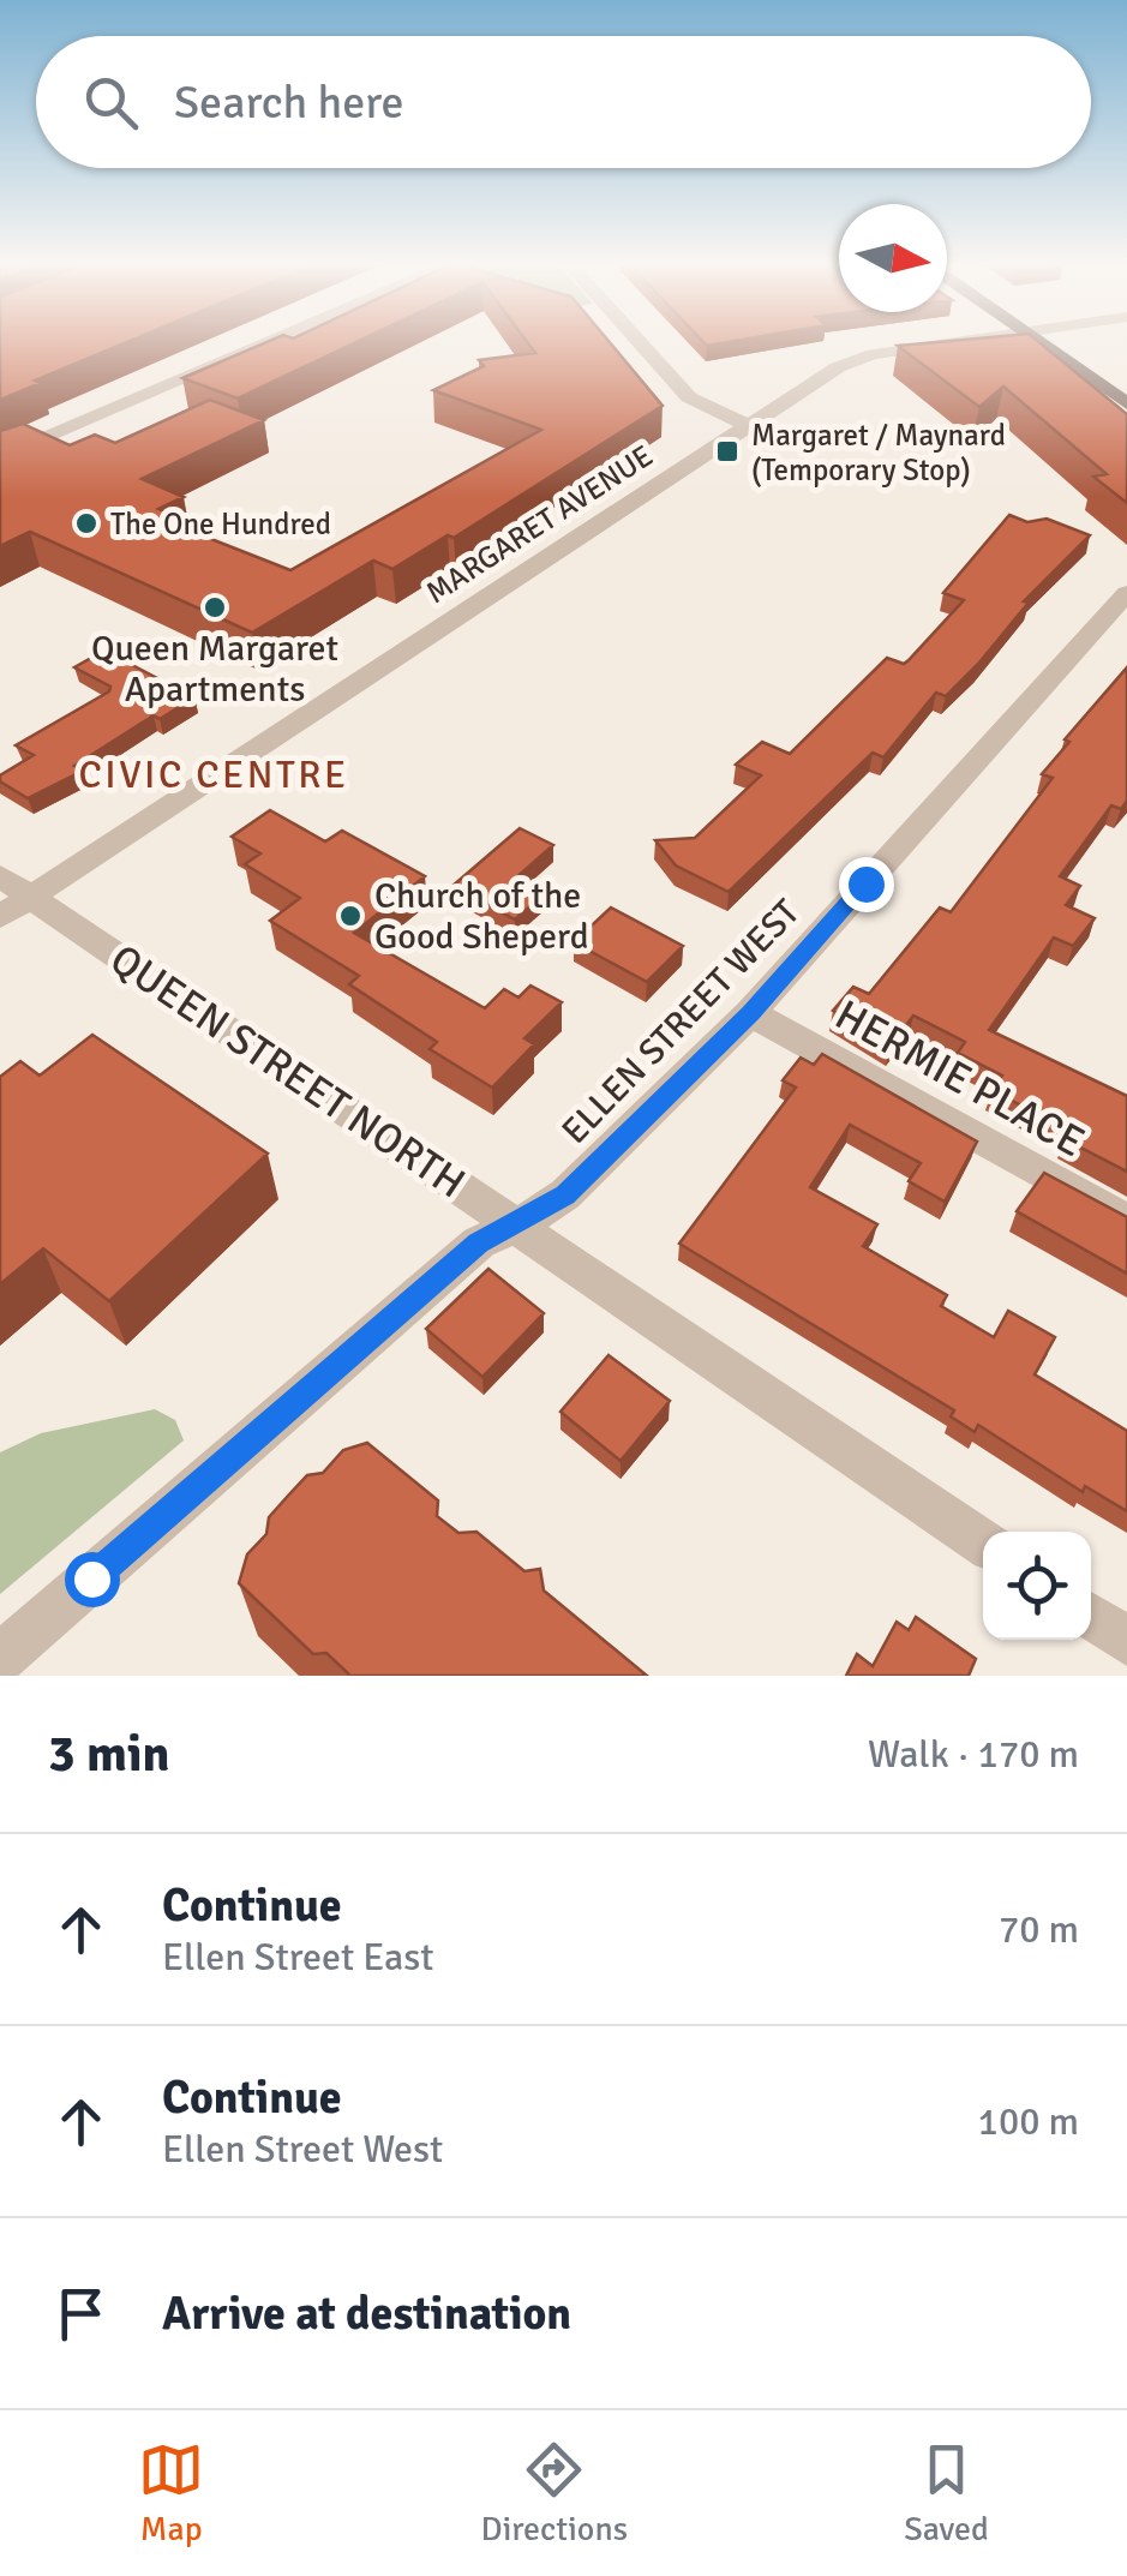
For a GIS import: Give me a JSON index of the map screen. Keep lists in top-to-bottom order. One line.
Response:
{"streets":{"street":["MARGARET AVENUE","ELLEN STREET WEST","QUEEN STREET NORTH","HERMIE PLACE"]},"crossings":[["MARGARET AVENUE","QUEEN STREET NORTH"],["ELLEN STREET WEST","QUEEN STREET NORTH"],["ELLEN STREET WEST","HERMIE PLACE"]],"districts":["CIVIC CENTRE"],"places":{"transit":["Margaret / Maynard (Temporary Stop)"],"other":["The One Hundred","Queen Margaret Apartments","Church of the Good Sheperd"]},"north":"right","page":{"search":"Search here","heading":["3 min","Walk · 170 m"],"list":[["Continue","Ellen Street East","70 m"],["Continue","Ellen Street West","100 m"],"Arrive at destination"],"nav":["Map","Directions","Saved"]}}
